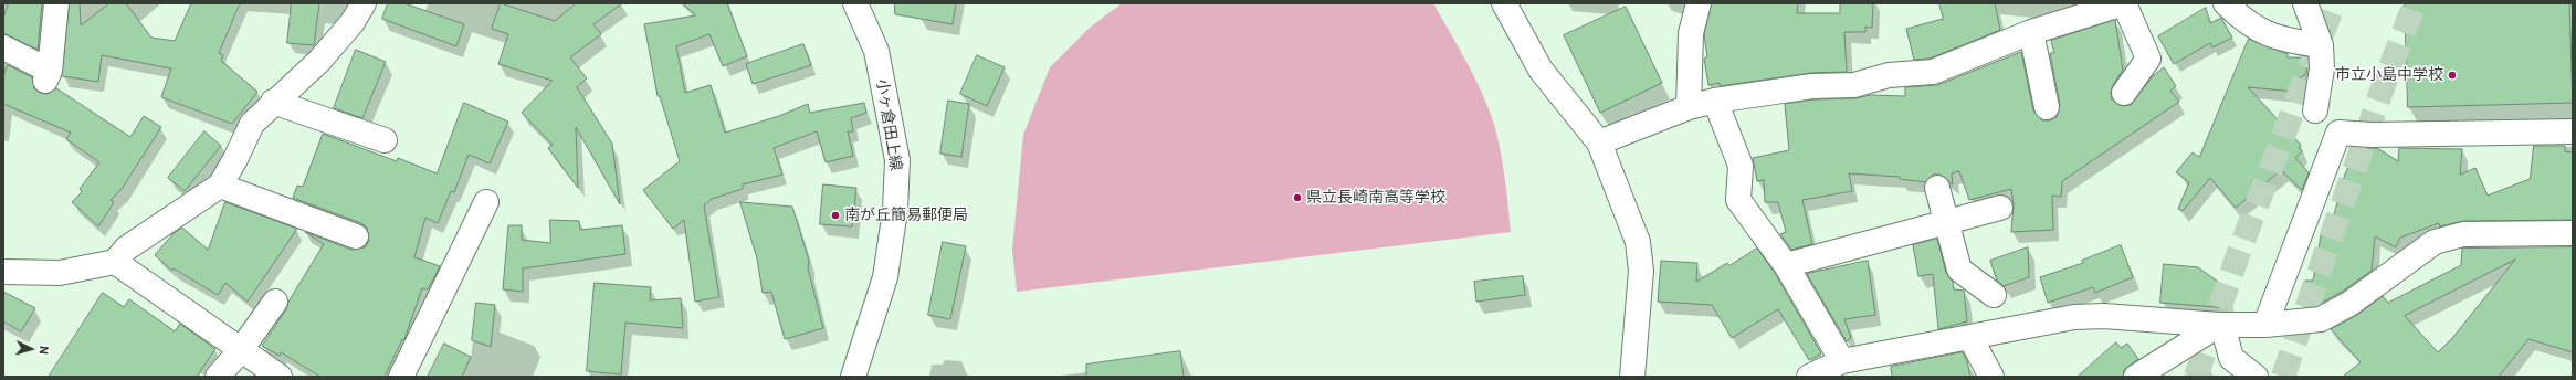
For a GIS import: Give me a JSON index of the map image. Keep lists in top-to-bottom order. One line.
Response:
{"streets":{"street":["小ヶ倉田上線"]},"places":["市立小島中学校","県立長崎南高等学校","南が丘簡易郵便局"],"north":"right"}
